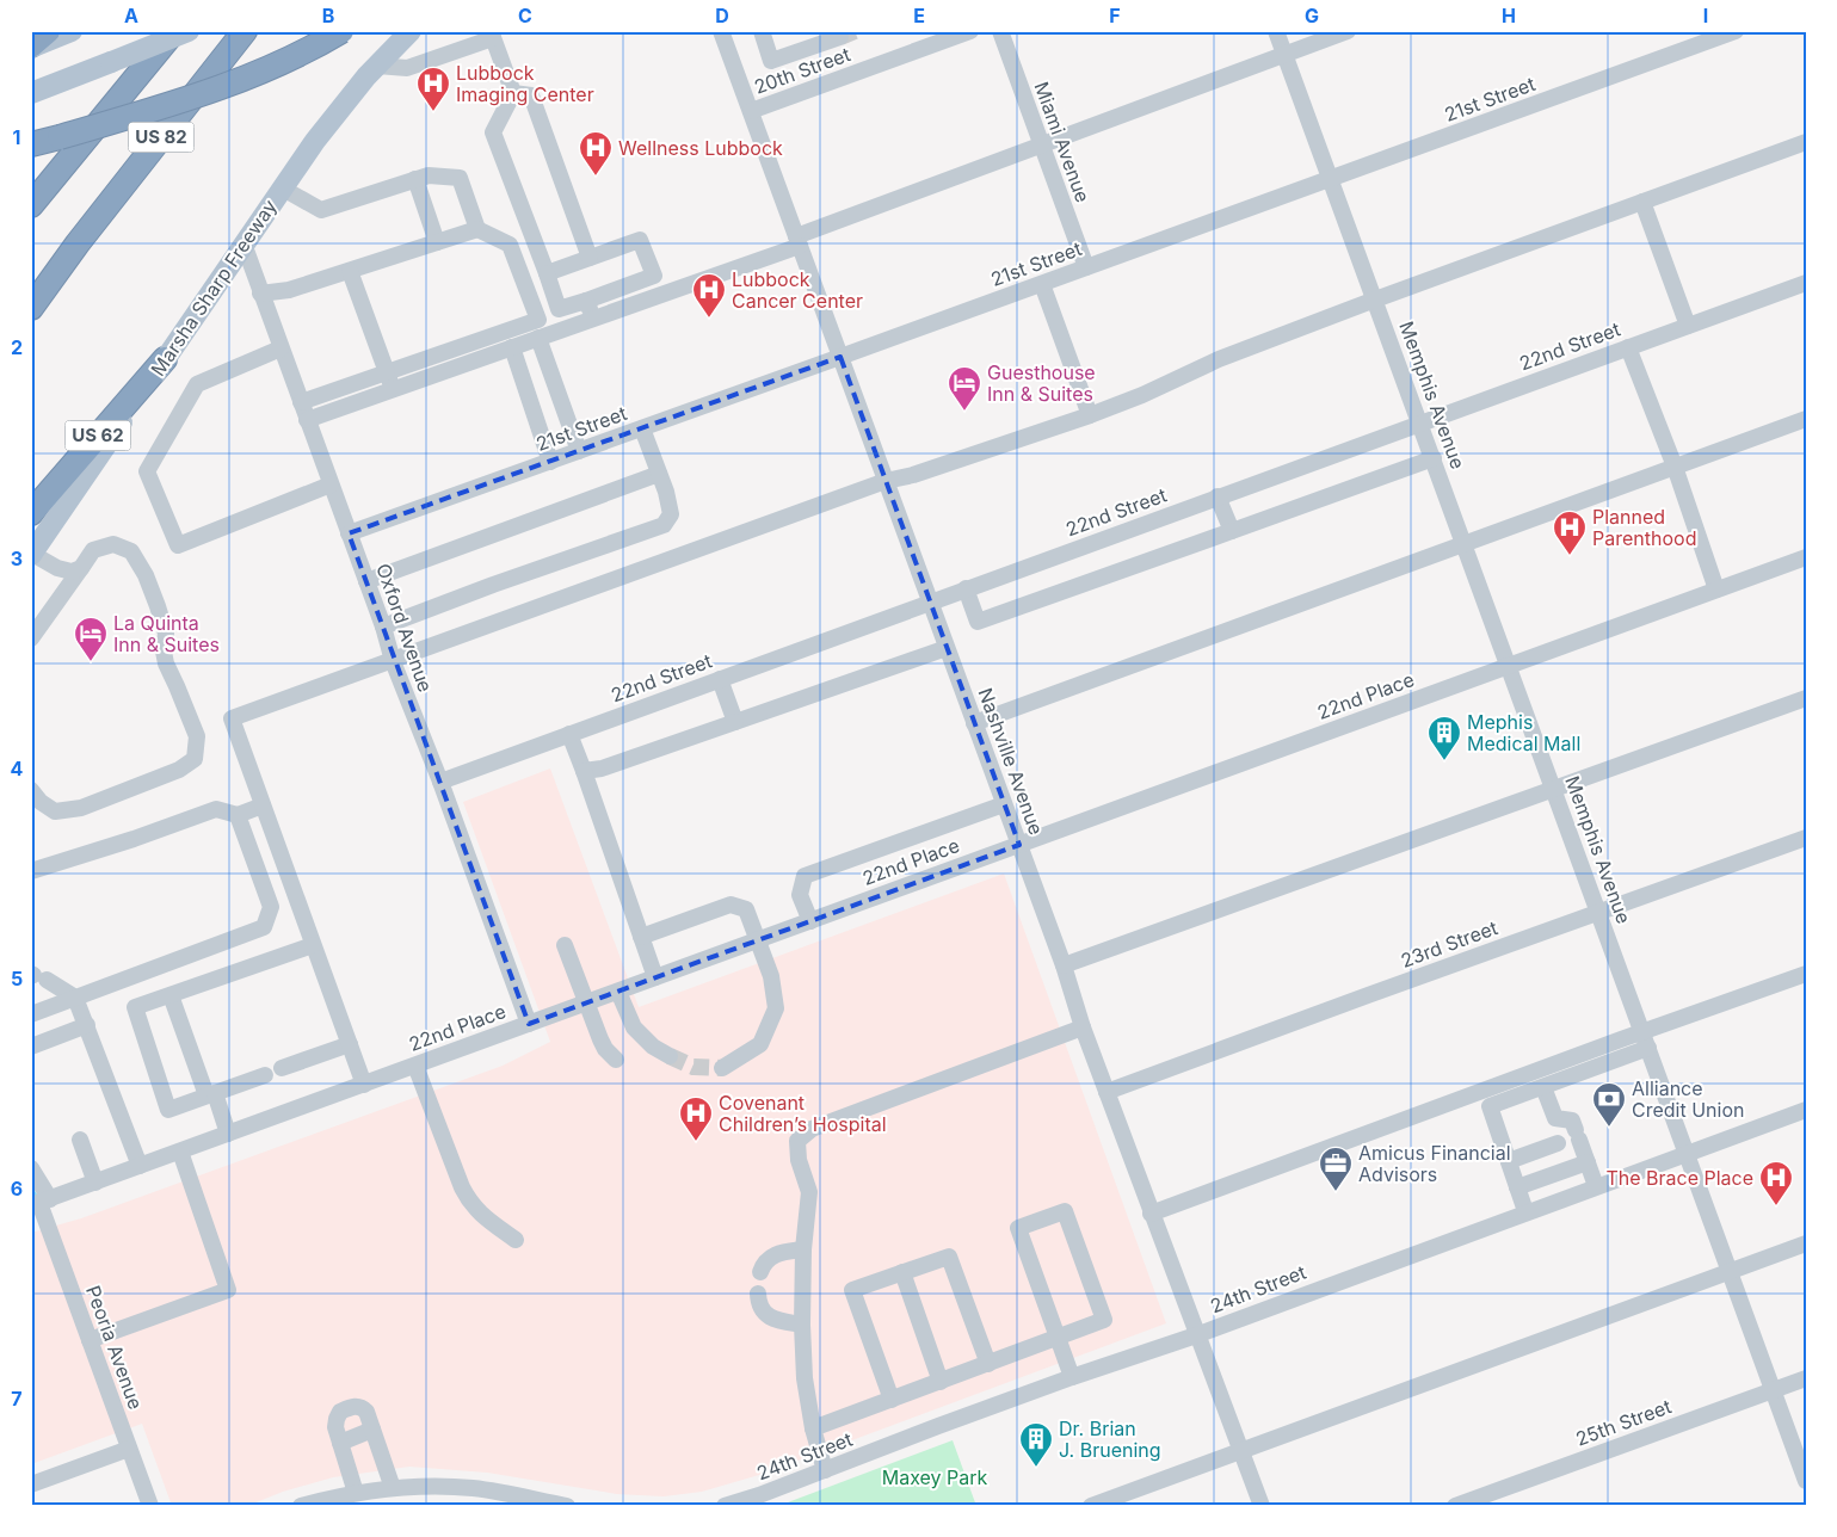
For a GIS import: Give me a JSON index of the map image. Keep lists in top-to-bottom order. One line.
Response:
{"streets":{"highway":["US 82","US 62"],"main road":["Marsha Sharp Freeway"],"street":["20th Street","21st Street","Miami Avenue","22nd Street","Memphis Avenue","Oxford Avenue","22nd Place","Nashville Avenue","23rd Street","24th Street","Peoria Avenue","25th Street"]},"crossings":[["20th Street","Nashville Avenue"],["21st Street","Miami Avenue"],["21st Street","Memphis Avenue"],["21st Street","Oxford Avenue"],["21st Street","Nashville Avenue"],["Marsha Sharp Freeway","US 62"],["Marsha Sharp Freeway","Oxford Avenue"],["22nd Street","Memphis Avenue"],["22nd Street","Oxford Avenue"],["22nd Street","Nashville Avenue"],["Memphis Avenue","22nd Place"],["Memphis Avenue","23rd Street"],["Memphis Avenue","24th Street"],["Memphis Avenue","25th Street"],["Oxford Avenue","22nd Place"],["22nd Place","Nashville Avenue"],["22nd Place","Peoria Avenue"],["Nashville Avenue","23rd Street"],["Nashville Avenue","24th Street"]],"parks":["Maxey Park"],"places":{"hospital":["Lubbock Imaging Center","Wellness Lubbock","Lubbock Cancer Center","Planned Parenthood","Covenant Children’s Hospital","The Brace Place"],"hotel":["Guesthouse Inn & Suites","La Quinta Inn & Suites"],"building":["Mephis Medical Mall","Dr. Brian J. Bruening"],"bank":["Alliance Credit Union"],"office":["Amicus Financial Advisors"]},"grid":{"columns":["A","B","C","D","E","F","G","H","I"],"rows":["1","2","3","4","5","6","7"]}}
